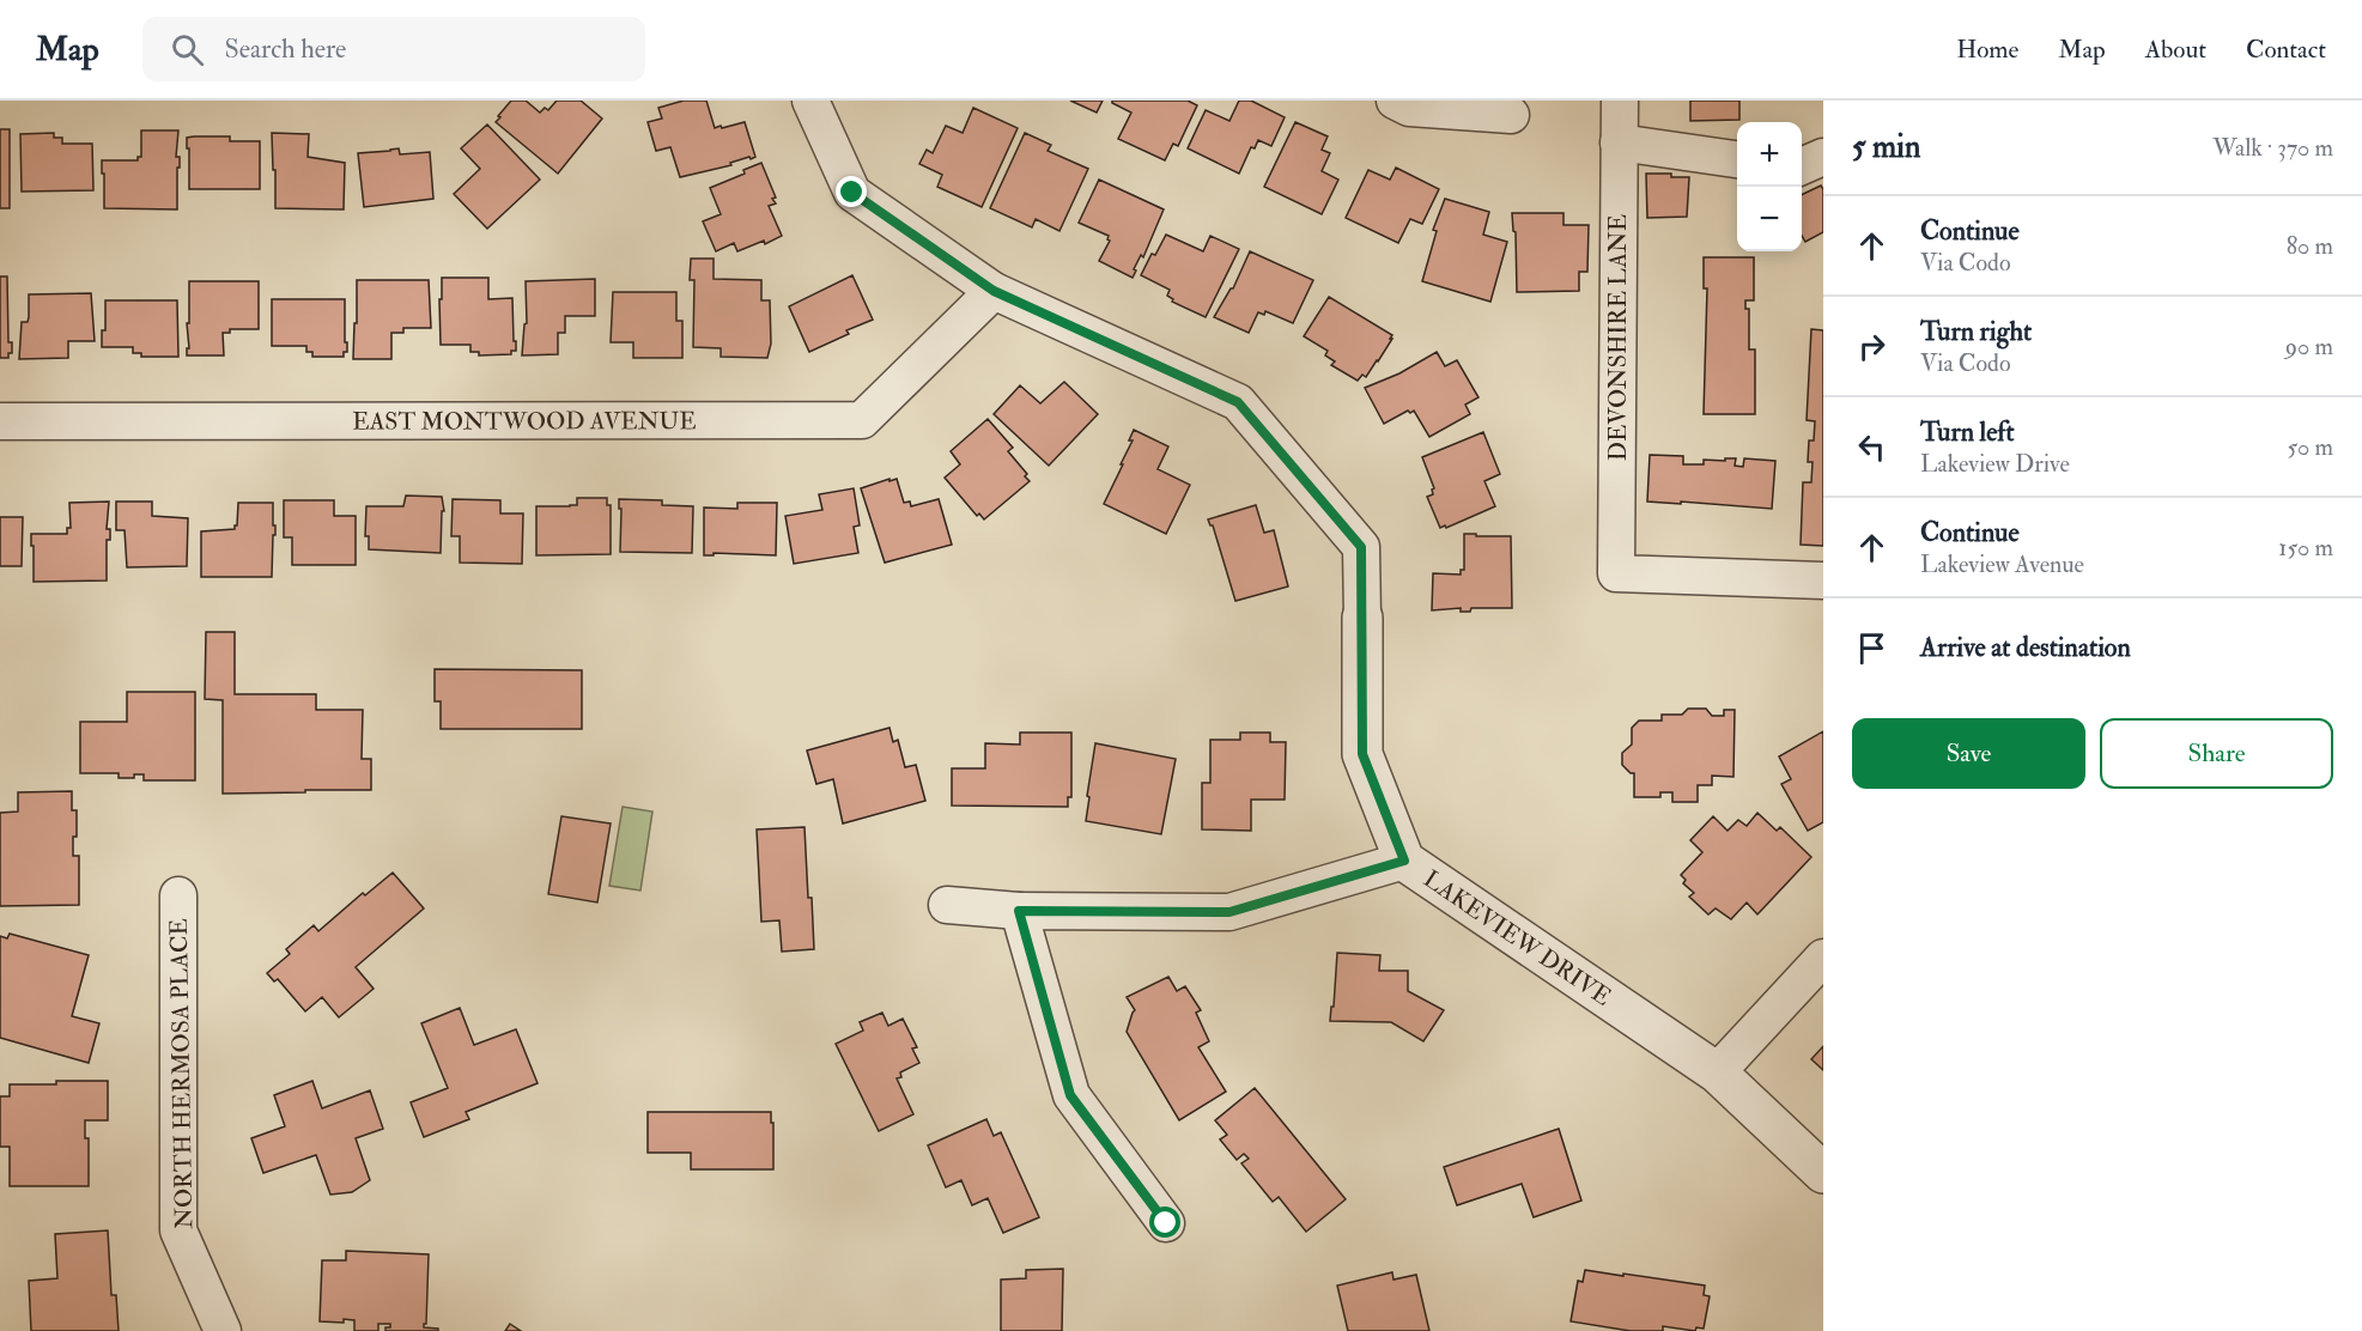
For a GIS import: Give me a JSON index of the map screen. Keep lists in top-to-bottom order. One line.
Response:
{"streets":{"street":["DEVONSHIRE LANE","EAST MONTWOOD AVENUE","LAKEVIEW DRIVE","NORTH HERMOSA PLACE"]},"page":{"header":"Map","search":"Search here","nav":["Home","Map","About","Contact"],"heading":["5 min","Walk · 370 m"],"map_buttons":["+","−"],"list":[["Continue","Via Codo","80 m"],["Turn right","Via Codo","90 m"],["Turn left","Lakeview Drive","50 m"],["Continue","Lakeview Avenue","150 m"],"Arrive at destination"],"buttons":["Save","Share"]}}
